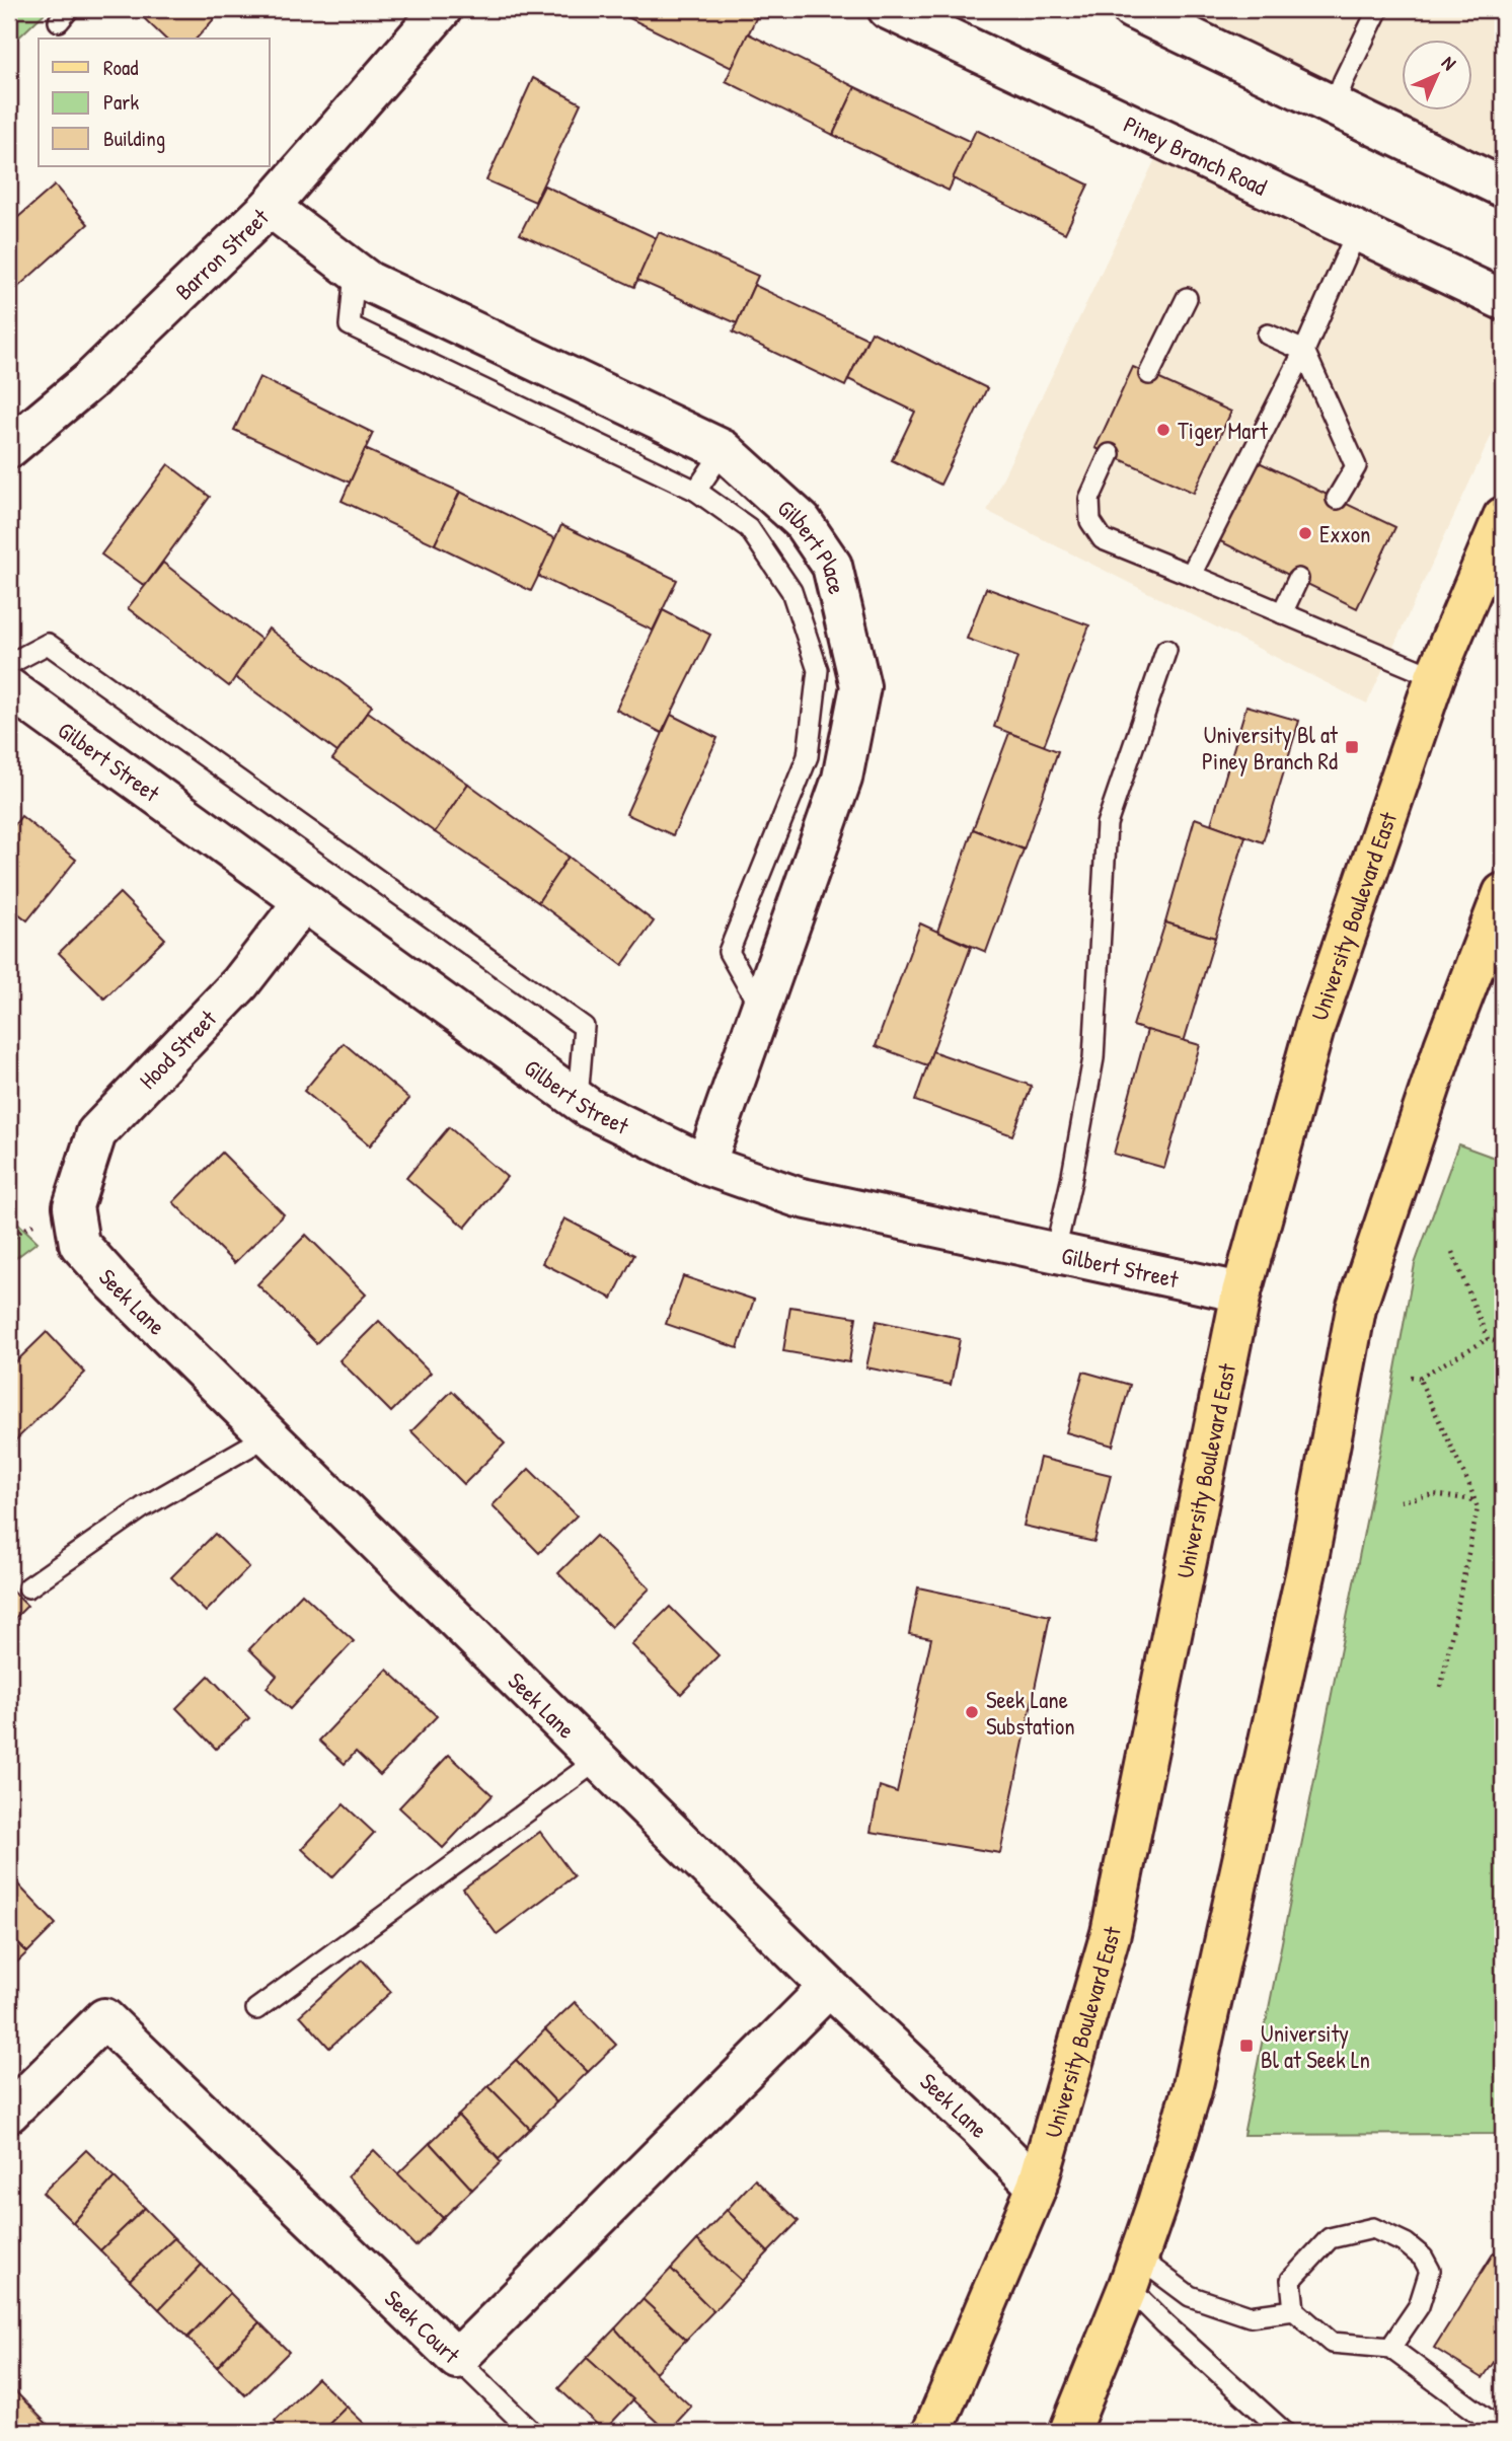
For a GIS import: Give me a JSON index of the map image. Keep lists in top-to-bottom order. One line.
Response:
{"streets":{"main road":["University Boulevard East"],"street":["Piney Branch Road","Barron Street","Gilbert Place","Gilbert Street","Hood Street","Seek Lane","Seek Court"]},"crossings":[["Barron Street","Gilbert Place"],["Gilbert Place","Gilbert Street"],["Gilbert Street","University Boulevard East"],["Gilbert Street","Hood Street"],["University Boulevard East","Seek Lane"],["Hood Street","Seek Lane"],["Seek Lane","Seek Court"]],"places":{"other":["Tiger Mart","Exxon","Seek Lane Substation"],"transit":["University Bl at Piney Branch Rd","University Bl at Seek Ln"]},"legend":["Road","Park","Building"],"north":"top right"}
